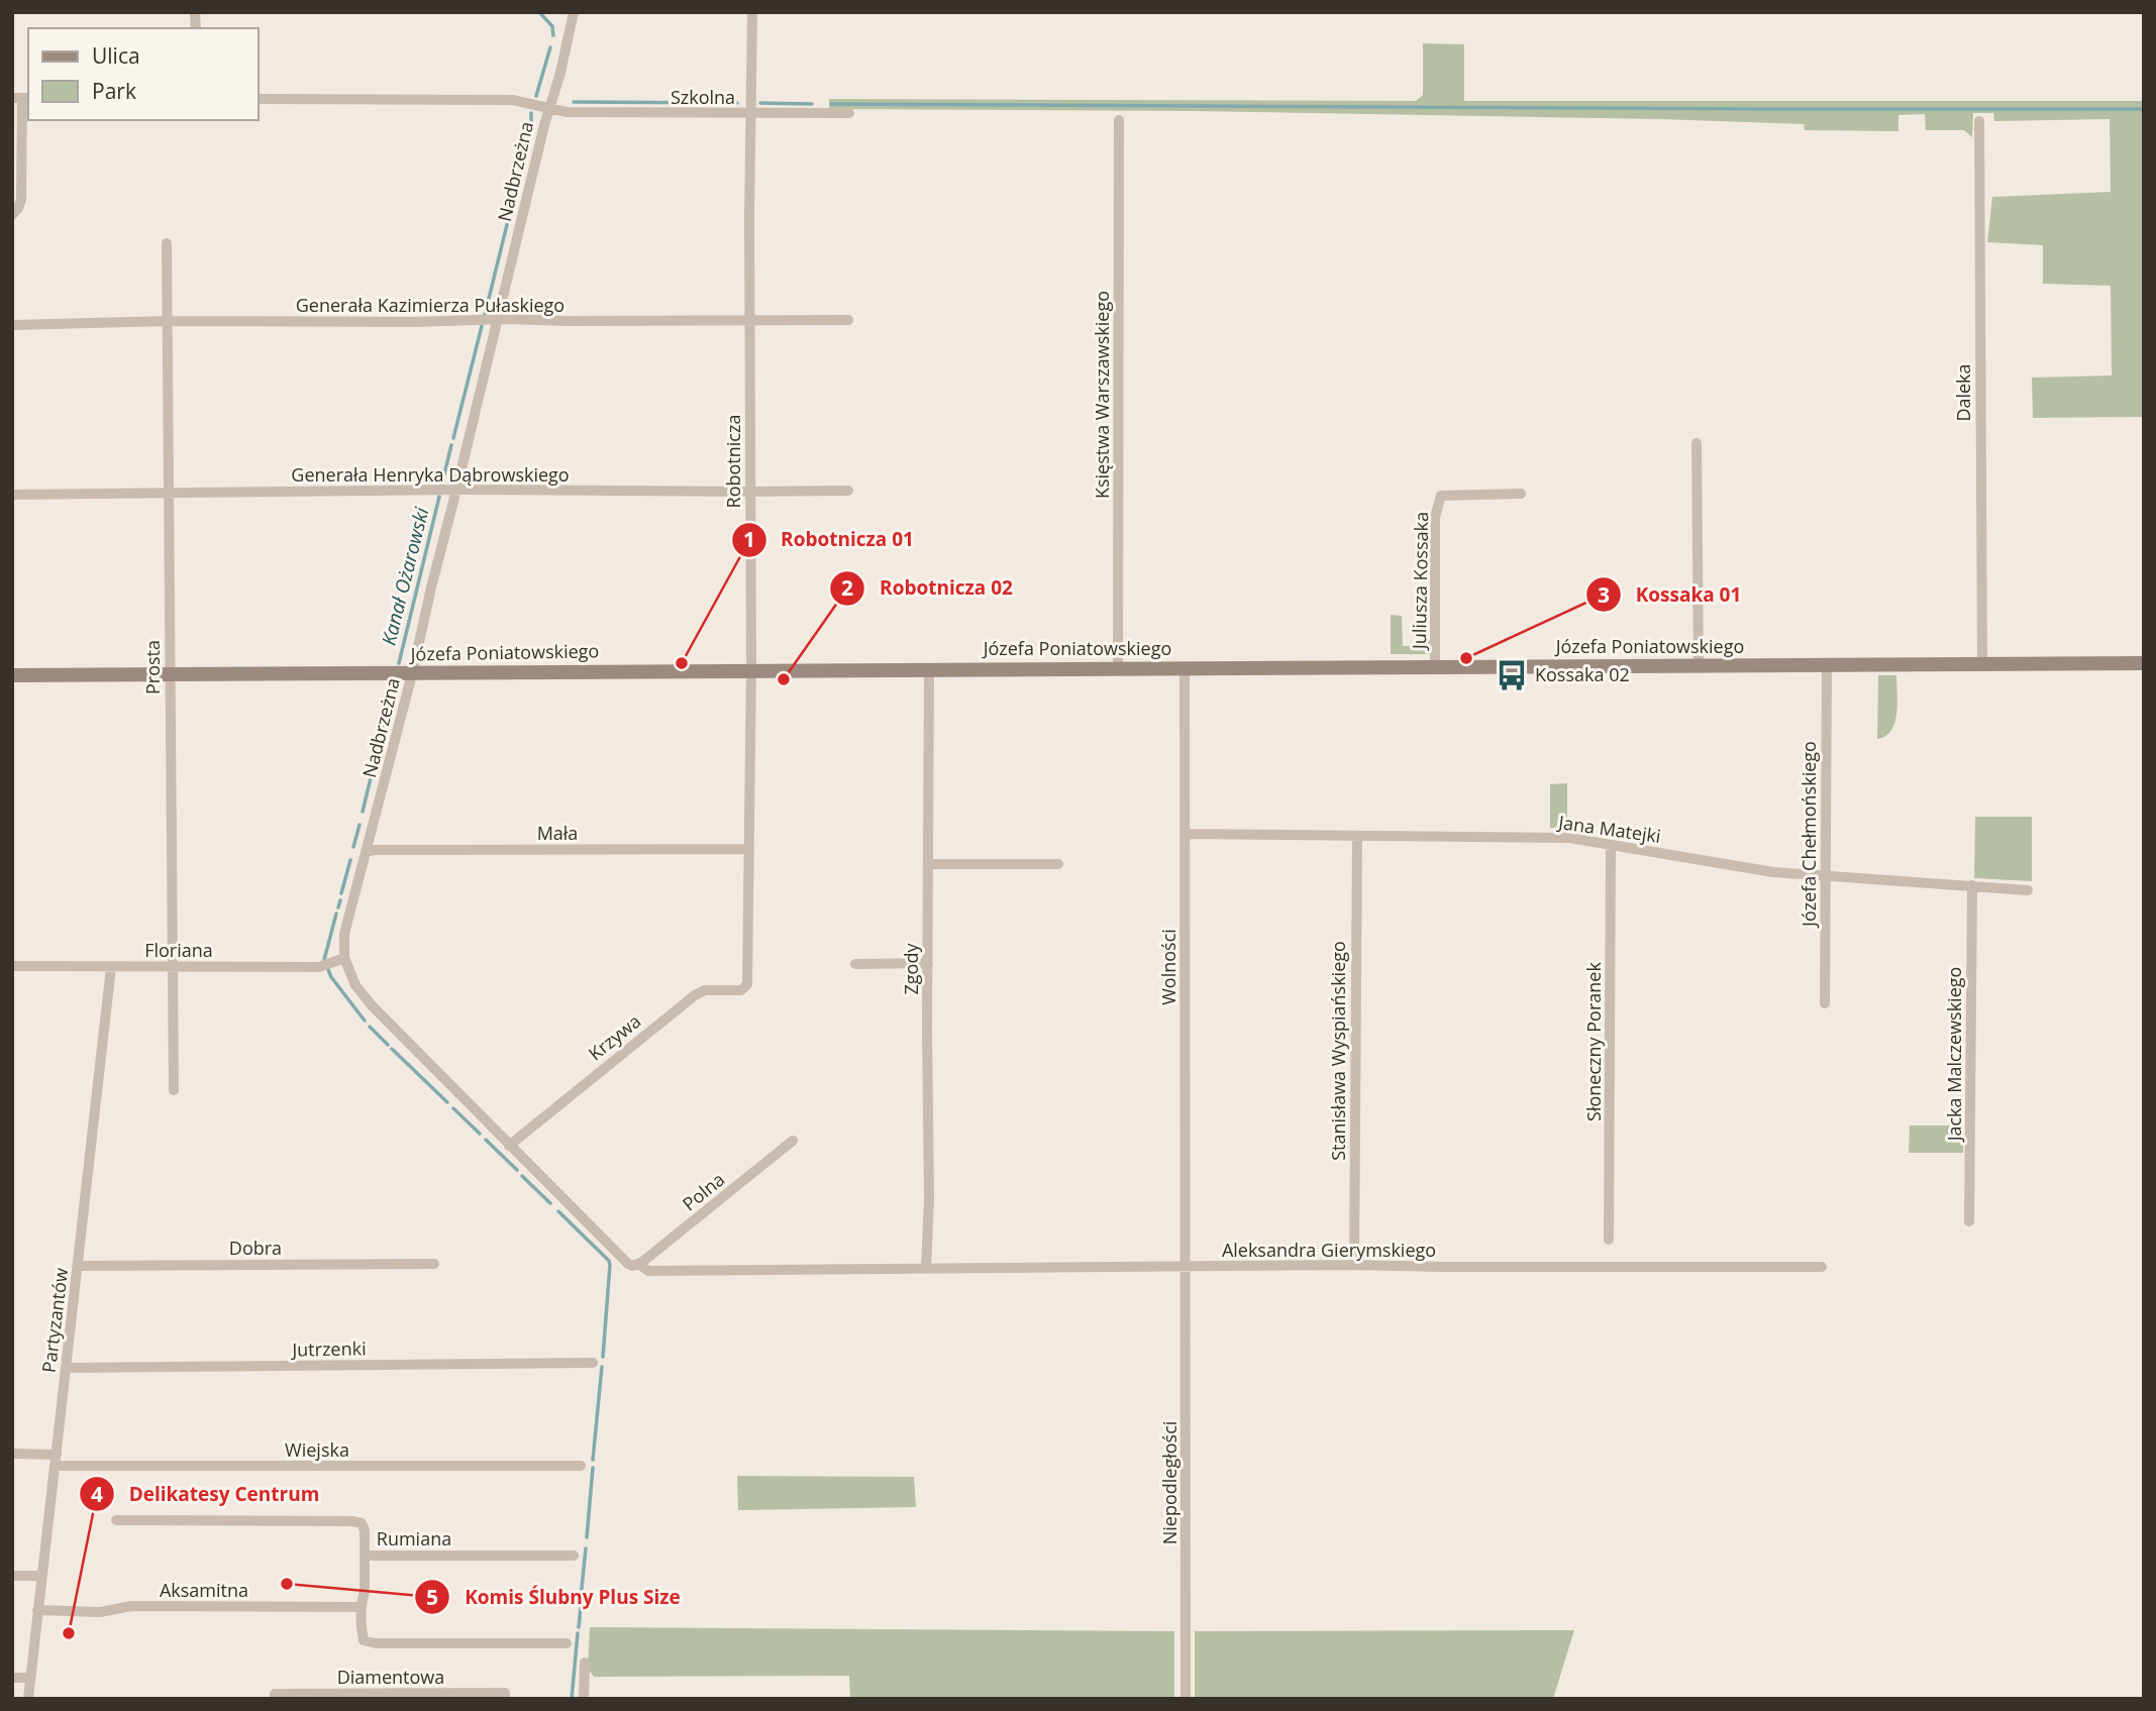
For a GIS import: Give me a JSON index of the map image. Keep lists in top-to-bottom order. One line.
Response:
{"streets":{"street":["Szkolna","Nadbrzeżna","Generała Kazimierza Pułaskiego","Daleka","Księstwa Warszawskiego","Robotnicza","Generała Henryka Dąbrowskiego","Juliusza Kossaka","Józefa Poniatowskiego","Prosta","Jana Matejki","Mała","Józefa Chełmońskiego","Floriana","Wolności","Zgody","Krzywa","Słoneczny Poranek","Stanisława Wyspiańskiego","Jacka Malczewskiego","Polna","Dobra","Aleksandra Gierymskiego","Partyzantów","Jutrzenki","Wiejska","Niepodległości","Rumiana","Aksamitna","Diamentowa"]},"crossings":[["Szkolna","Nadbrzeżna"],["Szkolna","Robotnicza"],["Nadbrzeżna","Generała Kazimierza Pułaskiego"],["Nadbrzeżna","Generała Henryka Dąbrowskiego"],["Nadbrzeżna","Józefa Poniatowskiego"],["Nadbrzeżna","Mała"],["Nadbrzeżna","Floriana"],["Nadbrzeżna","Krzywa"],["Nadbrzeżna","Polna"],["Nadbrzeżna","Aleksandra Gierymskiego"],["Generała Kazimierza Pułaskiego","Robotnicza"],["Generała Kazimierza Pułaskiego","Prosta"],["Daleka","Józefa Poniatowskiego"],["Księstwa Warszawskiego","Józefa Poniatowskiego"],["Robotnicza","Generała Henryka Dąbrowskiego"],["Robotnicza","Józefa Poniatowskiego"],["Robotnicza","Mała"],["Robotnicza","Krzywa"],["Generała Henryka Dąbrowskiego","Prosta"],["Juliusza Kossaka","Józefa Poniatowskiego"],["Józefa Poniatowskiego","Prosta"],["Józefa Poniatowskiego","Józefa Chełmońskiego"],["Józefa Poniatowskiego","Wolności"],["Józefa Poniatowskiego","Zgody"],["Prosta","Floriana"],["Jana Matejki","Józefa Chełmońskiego"],["Jana Matejki","Wolności"],["Jana Matejki","Słoneczny Poranek"],["Jana Matejki","Stanisława Wyspiańskiego"],["Jana Matejki","Jacka Malczewskiego"],["Floriana","Partyzantów"],["Wolności","Aleksandra Gierymskiego"],["Wolności","Niepodległości"],["Zgody","Aleksandra Gierymskiego"],["Stanisława Wyspiańskiego","Aleksandra Gierymskiego"],["Polna","Aleksandra Gierymskiego"],["Dobra","Partyzantów"],["Aleksandra Gierymskiego","Niepodległości"],["Partyzantów","Jutrzenki"],["Partyzantów","Wiejska"],["Partyzantów","Aksamitna"]],"water":["Kanał Ożarowski"],"places":{"other":["Kossaka 01","Robotnicza 01","Robotnicza 02","Komis Ślubny Plus Size","Delikatesy Centrum"],"bus stop":["Kossaka 02"]},"legend":["Ulica","Park"]}
